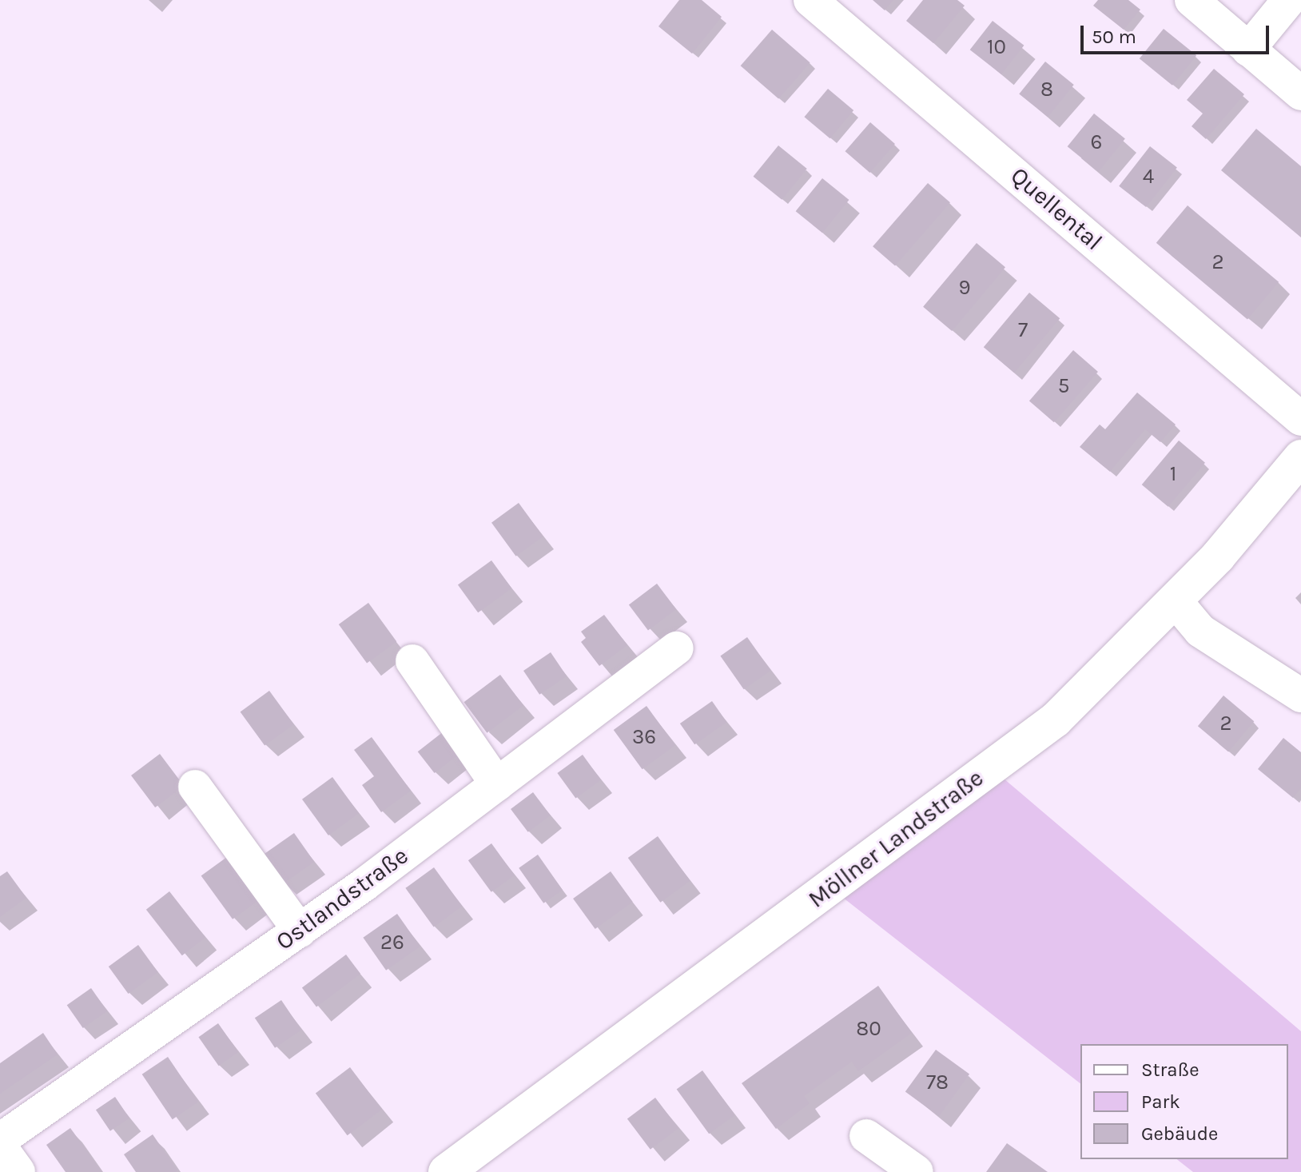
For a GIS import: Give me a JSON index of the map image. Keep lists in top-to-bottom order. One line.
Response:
{"streets":{"main road":["Möllner Landstraße"],"street":["Quellental","Ostlandstraße"]},"house_numbers":["10","8","6","4","2","9","7","5","1","2","36","26","80","78"],"legend":["Straße","Park","Gebäude"],"scale_bar":"50 m"}
